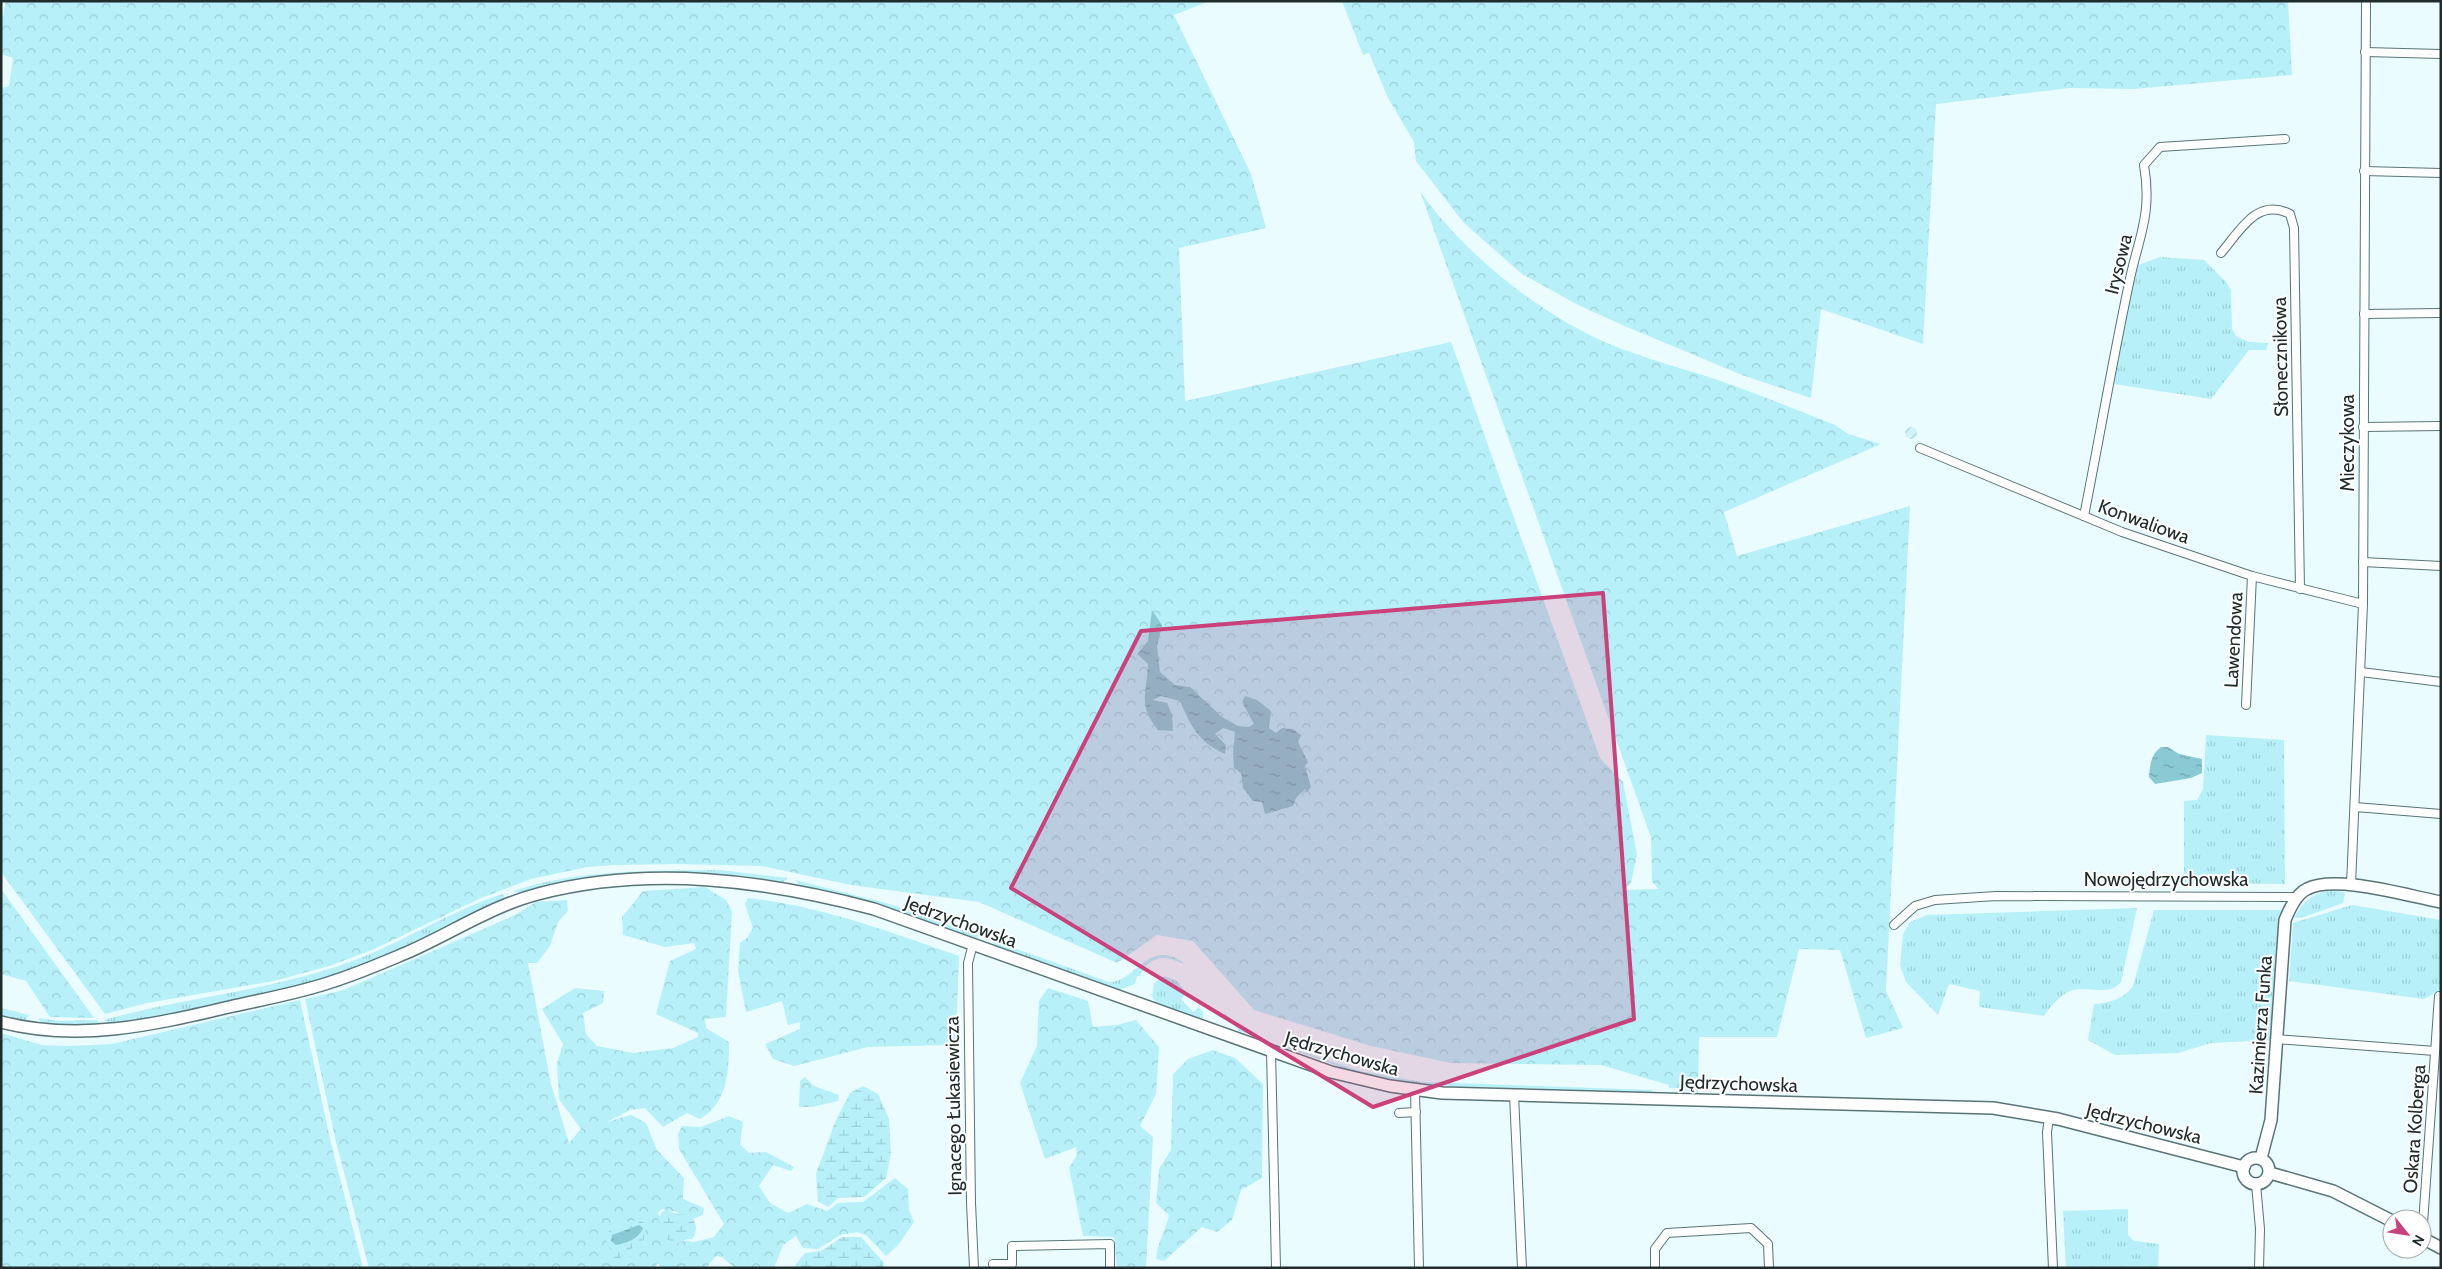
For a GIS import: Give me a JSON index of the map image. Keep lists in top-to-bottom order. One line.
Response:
{"streets":{"main road":["Jędrzychowska","Kazimierza Funka"],"street":["Irysowa","Słonecznikowa","Mieczykowa","Konwaliowa","Lawendowa","Nowojędrzychowska","Ignacego Łukasiewicza","Oskara Kolberga"]},"crossings":[["Irysowa","Konwaliowa"],["Słonecznikowa","Konwaliowa"],["Mieczykowa","Konwaliowa"],["Konwaliowa","Lawendowa"],["Nowojędrzychowska","Kazimierza Funka"],["Jędrzychowska","Kazimierza Funka"],["Jędrzychowska","Ignacego Łukasiewicza"],["Kazimierza Funka","Oskara Kolberga"]],"north":"bottom right"}
